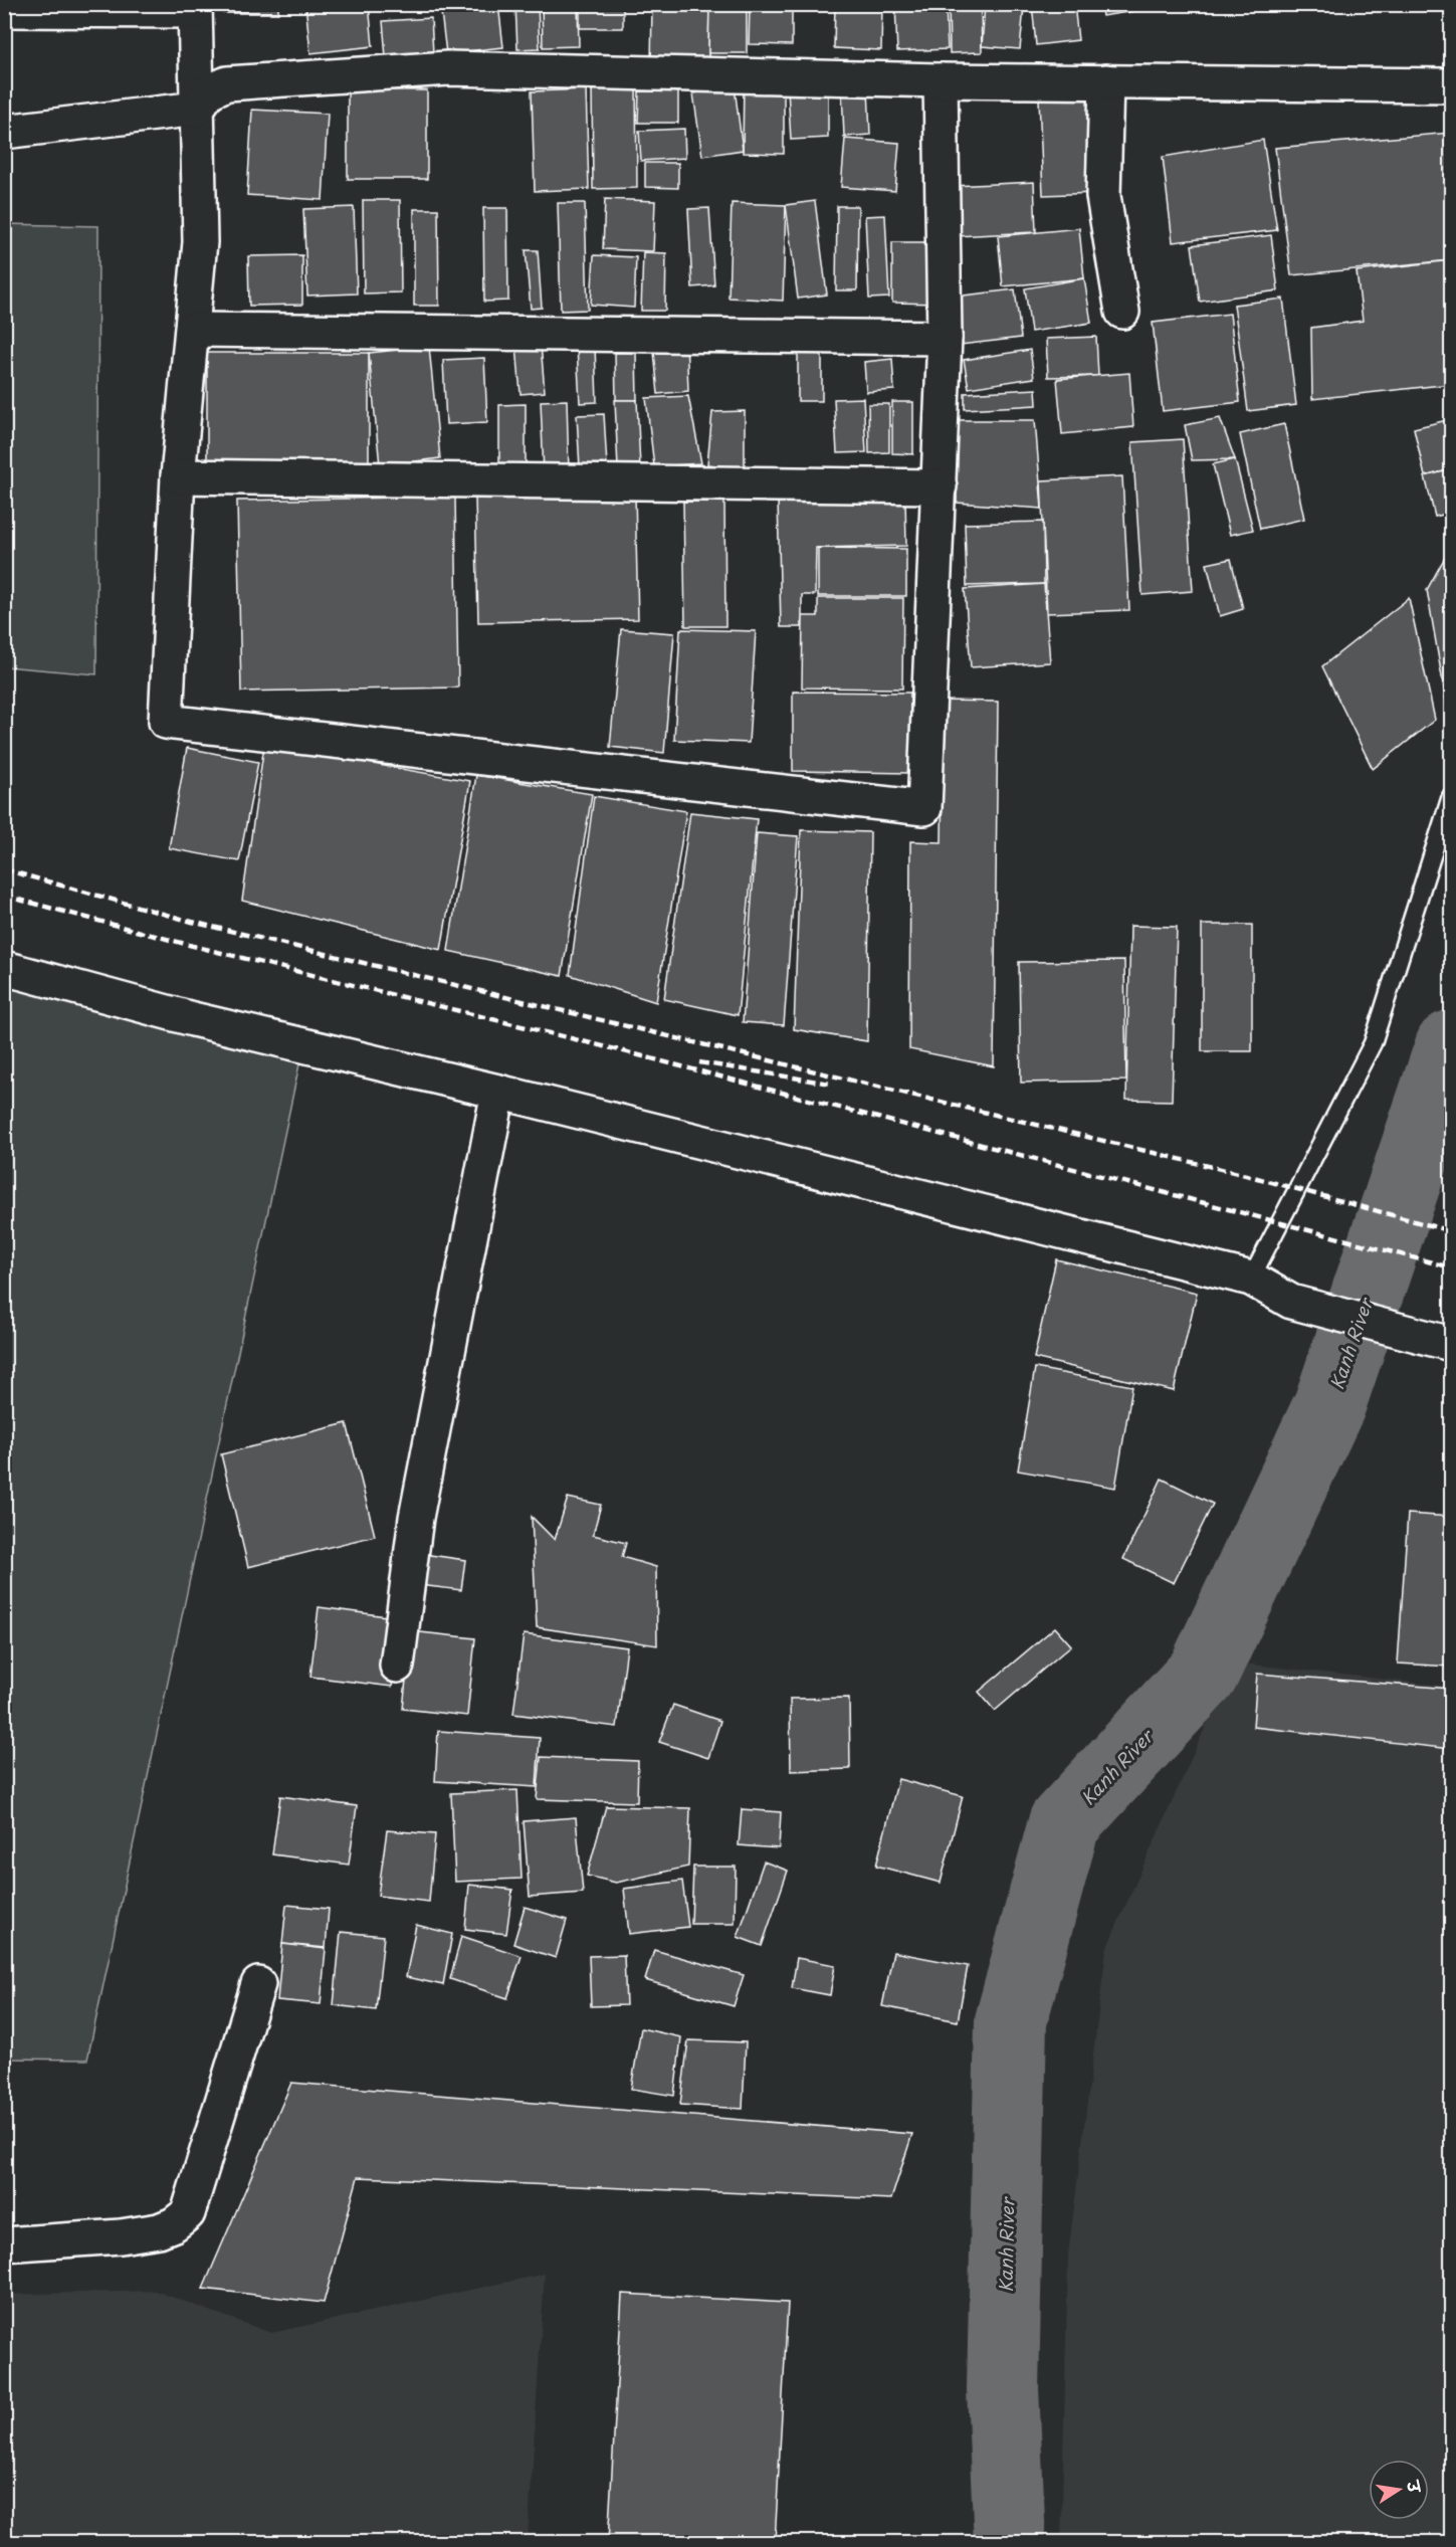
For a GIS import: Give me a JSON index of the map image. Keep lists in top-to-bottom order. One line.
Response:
{"water":["Kanh River"],"north":"right"}
